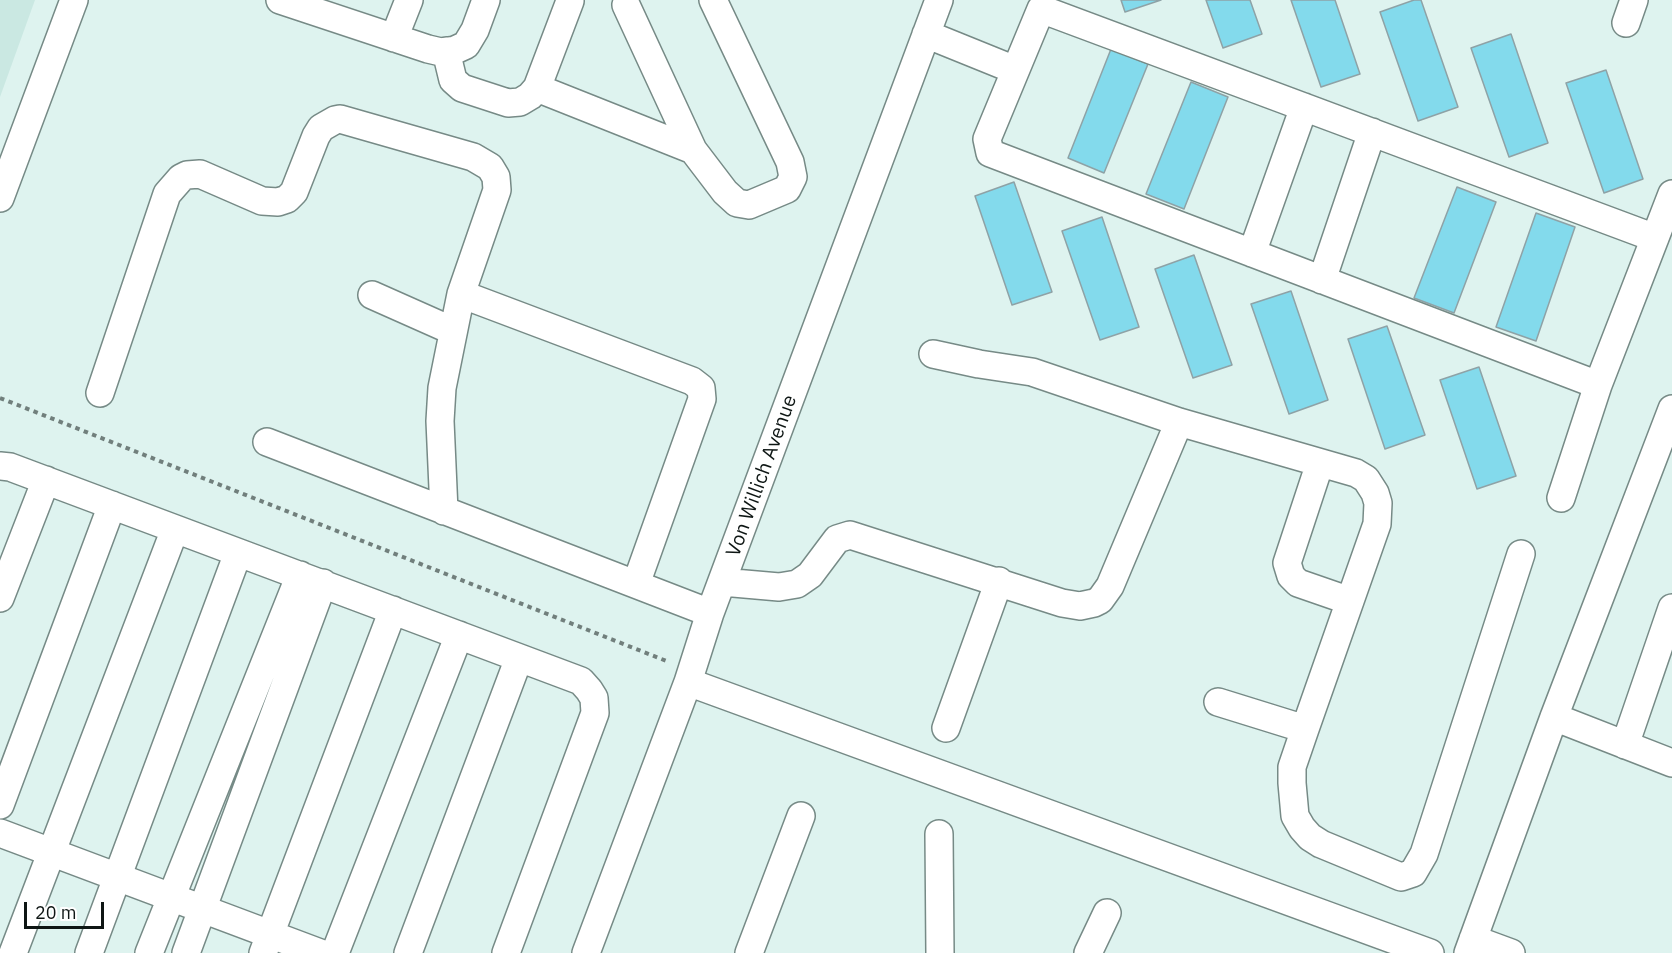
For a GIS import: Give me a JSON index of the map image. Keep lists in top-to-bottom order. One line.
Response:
{"streets":{"street":["Von Willich Avenue"]},"scale_bar":"20 m"}
